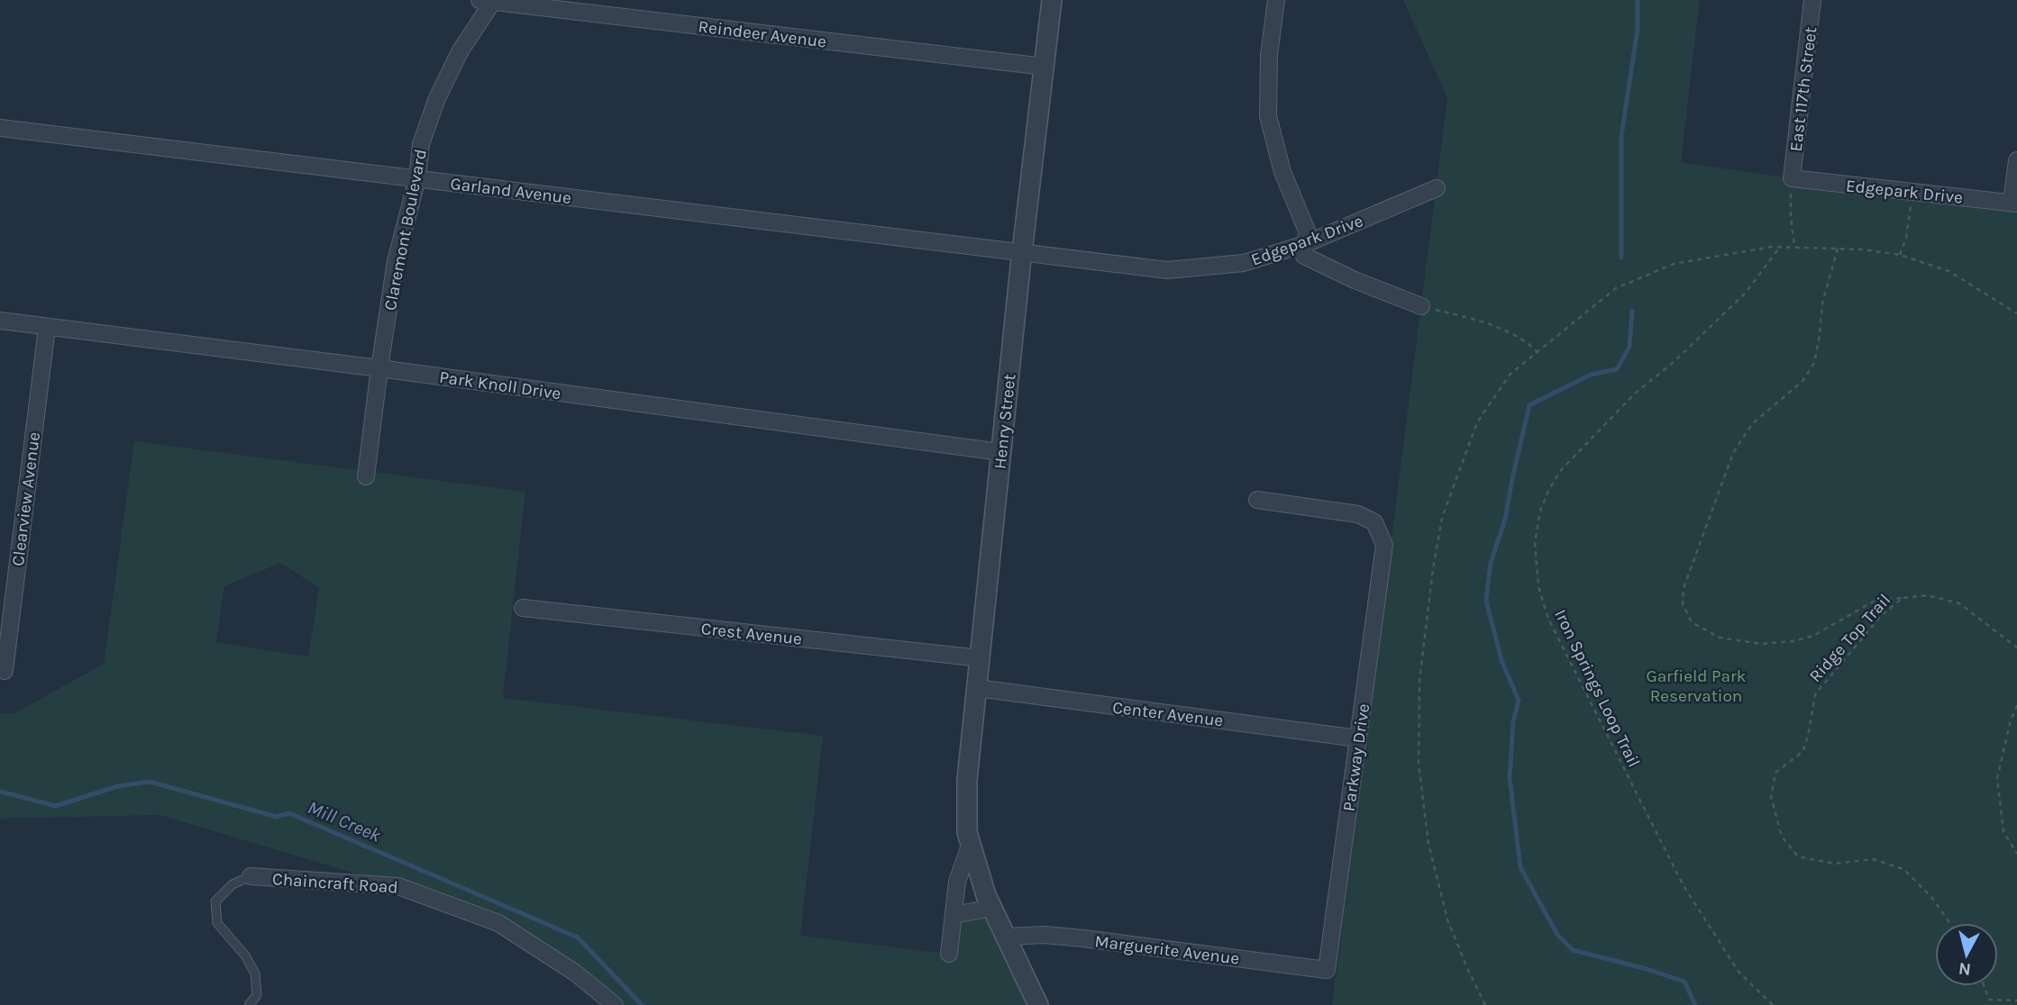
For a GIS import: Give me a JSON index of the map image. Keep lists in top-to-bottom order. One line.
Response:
{"streets":{"street":["Reindeer Avenue","East 117th Street","Garland Avenue","Edgepark Drive","Claremont Boulevard","Park Knoll Drive","Henry Street","Clearview Avenue","Crest Avenue","Center Avenue","Parkway Drive","Chaincraft Road","Marguerite Avenue"],"path":["Ridge Top Trail","Iron Springs Loop Trail"]},"crossings":[["Reindeer Avenue","Claremont Boulevard"],["Reindeer Avenue","Henry Street"],["East 117th Street","Edgepark Drive"],["Garland Avenue","Edgepark Drive"],["Garland Avenue","Claremont Boulevard"],["Garland Avenue","Henry Street"],["Edgepark Drive","Henry Street"],["Claremont Boulevard","Park Knoll Drive"],["Park Knoll Drive","Henry Street"],["Park Knoll Drive","Clearview Avenue"],["Henry Street","Crest Avenue"],["Henry Street","Center Avenue"],["Henry Street","Marguerite Avenue"],["Center Avenue","Parkway Drive"],["Parkway Drive","Marguerite Avenue"]],"water":["Mill Creek"],"parks":["Garfield Park Reservation"],"north":"bottom"}
